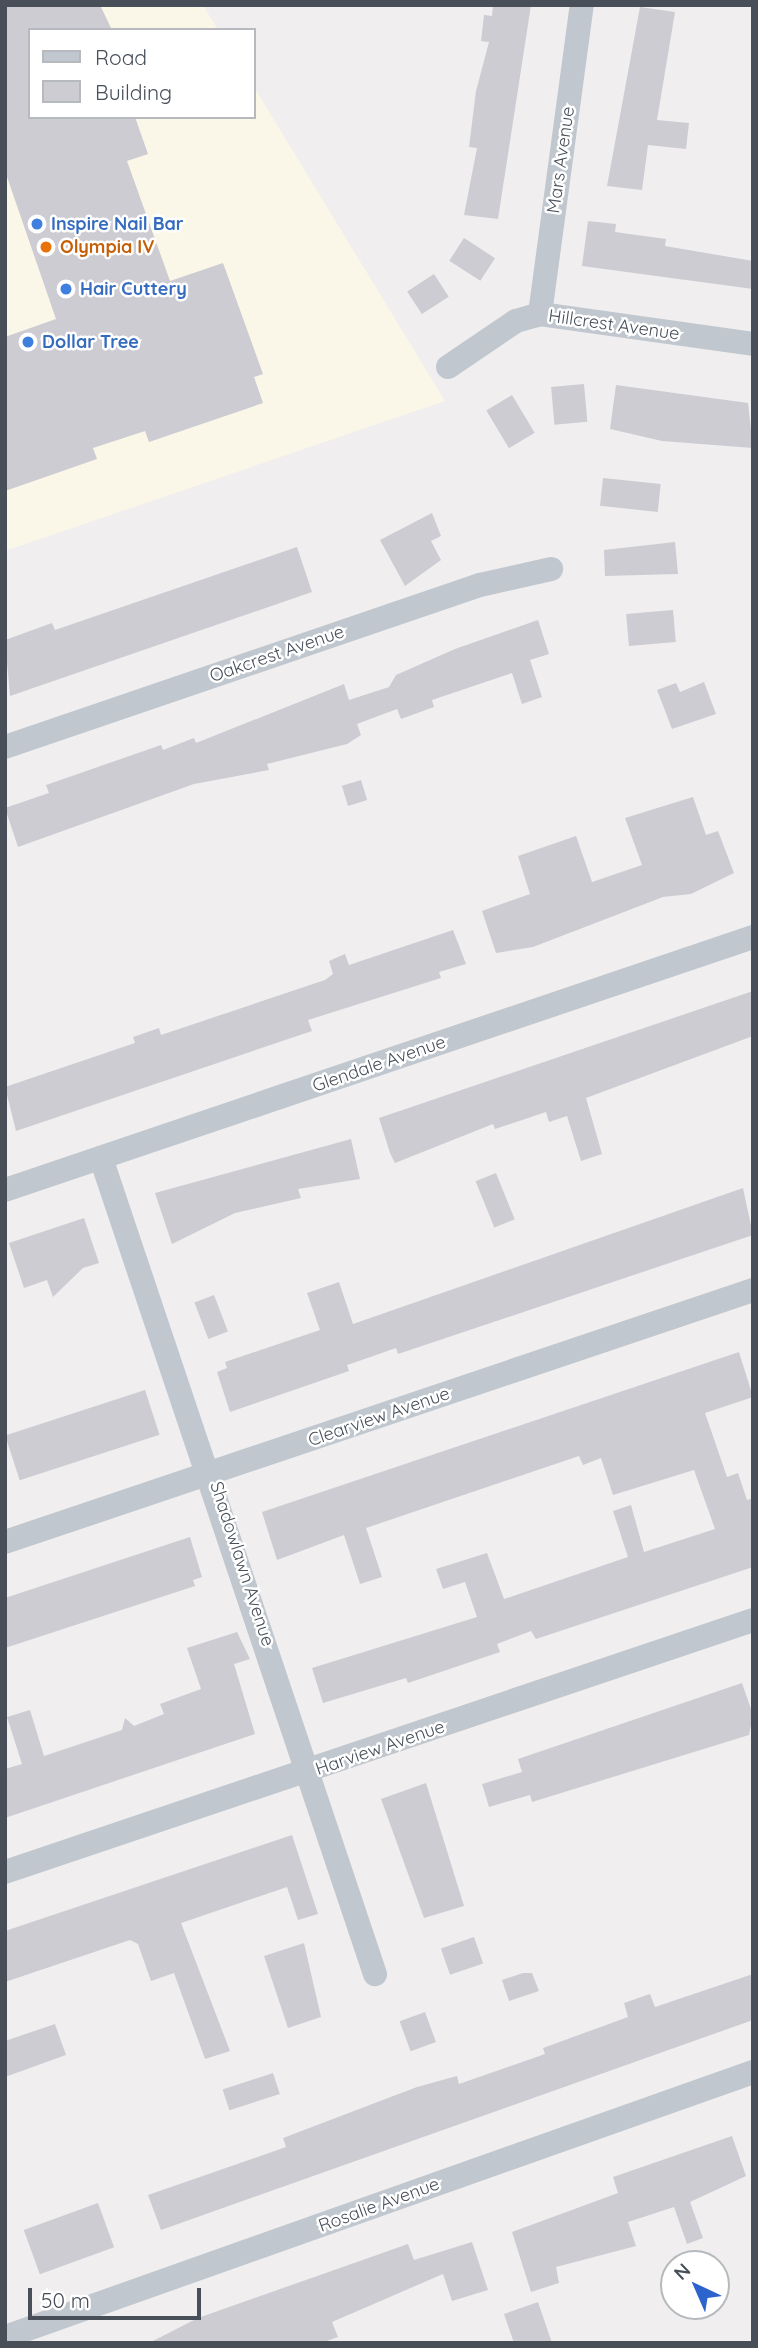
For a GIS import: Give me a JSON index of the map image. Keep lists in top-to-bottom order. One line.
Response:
{"streets":{"street":["Mars Avenue","Hillcrest Avenue","Oakcrest Avenue","Glendale Avenue","Clearview Avenue","Shadowlawn Avenue","Harview Avenue","Rosalie Avenue"]},"crossings":[["Mars Avenue","Hillcrest Avenue"],["Glendale Avenue","Shadowlawn Avenue"],["Clearview Avenue","Shadowlawn Avenue"],["Shadowlawn Avenue","Harview Avenue"]],"places":["Inspire Nail Bar","Olympia IV","Hair Cuttery","Dollar Tree"],"legend":["Road","Building"],"scale_bar":"50 m","north":"top left"}
